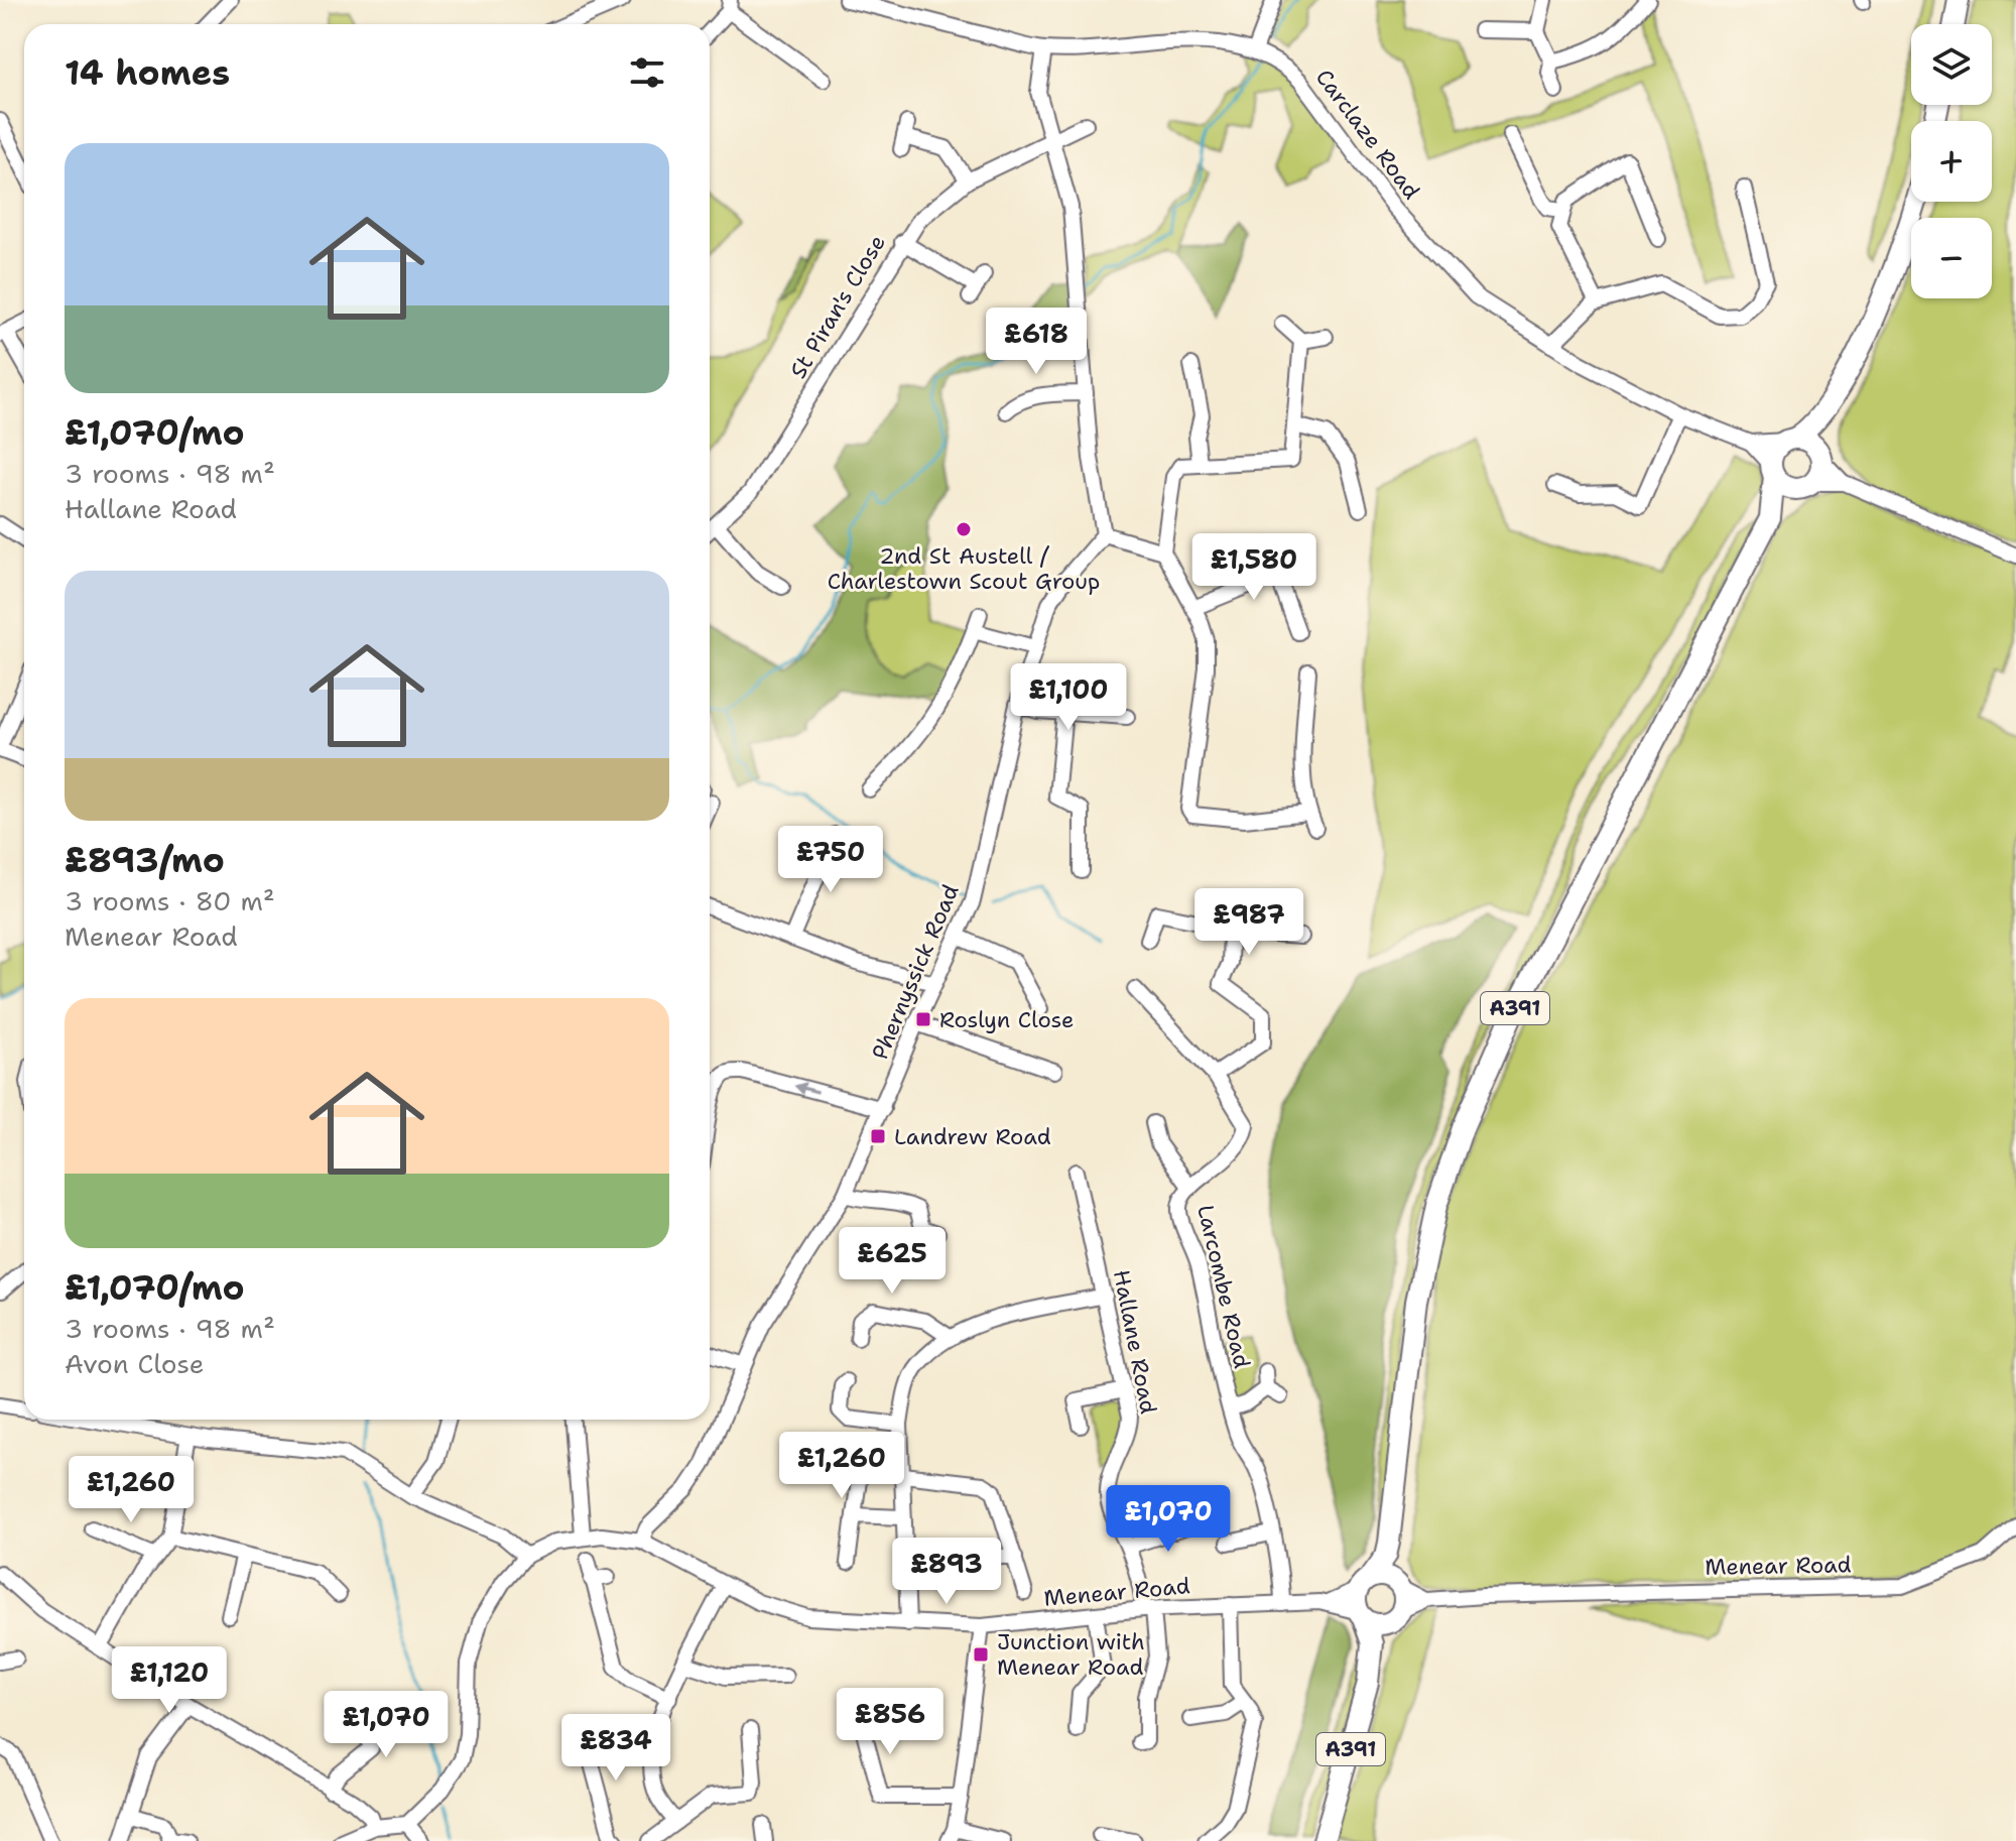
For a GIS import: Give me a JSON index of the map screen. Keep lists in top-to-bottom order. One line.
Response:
{"streets":{"highway":["A391"],"street":["Carclaze Road","St Piran's Close","Phernyssick Road","Larcombe Road","Hallane Road","Menear Road"]},"crossings":[["Carclaze Road","A391"],["Phernyssick Road","Menear Road"],["A391","Menear Road"],["Larcombe Road","Menear Road"],["Hallane Road","Menear Road"]],"places":{"other":["2nd St Austell / Charlestown Scout Group"],"transit":["Roslyn Close","Landrew Road","Junction with Menear Road"]},"page":{"map_buttons":["+","−"],"heading":"14 homes","list":[{"name":"£1,070/mo","note":"3 rooms · 98 m² · Hallane Road"},{"name":"£893/mo","note":"3 rooms · 80 m² · Menear Road"},{"name":"£1,070/mo","note":"3 rooms · 98 m² · Avon Close"}],"price":["£618","£1,580","£1,100","£750","£987","£625","£1,260","£1,260","£1,070","£893","£1,120","£856","£1,070","£834"]}}
